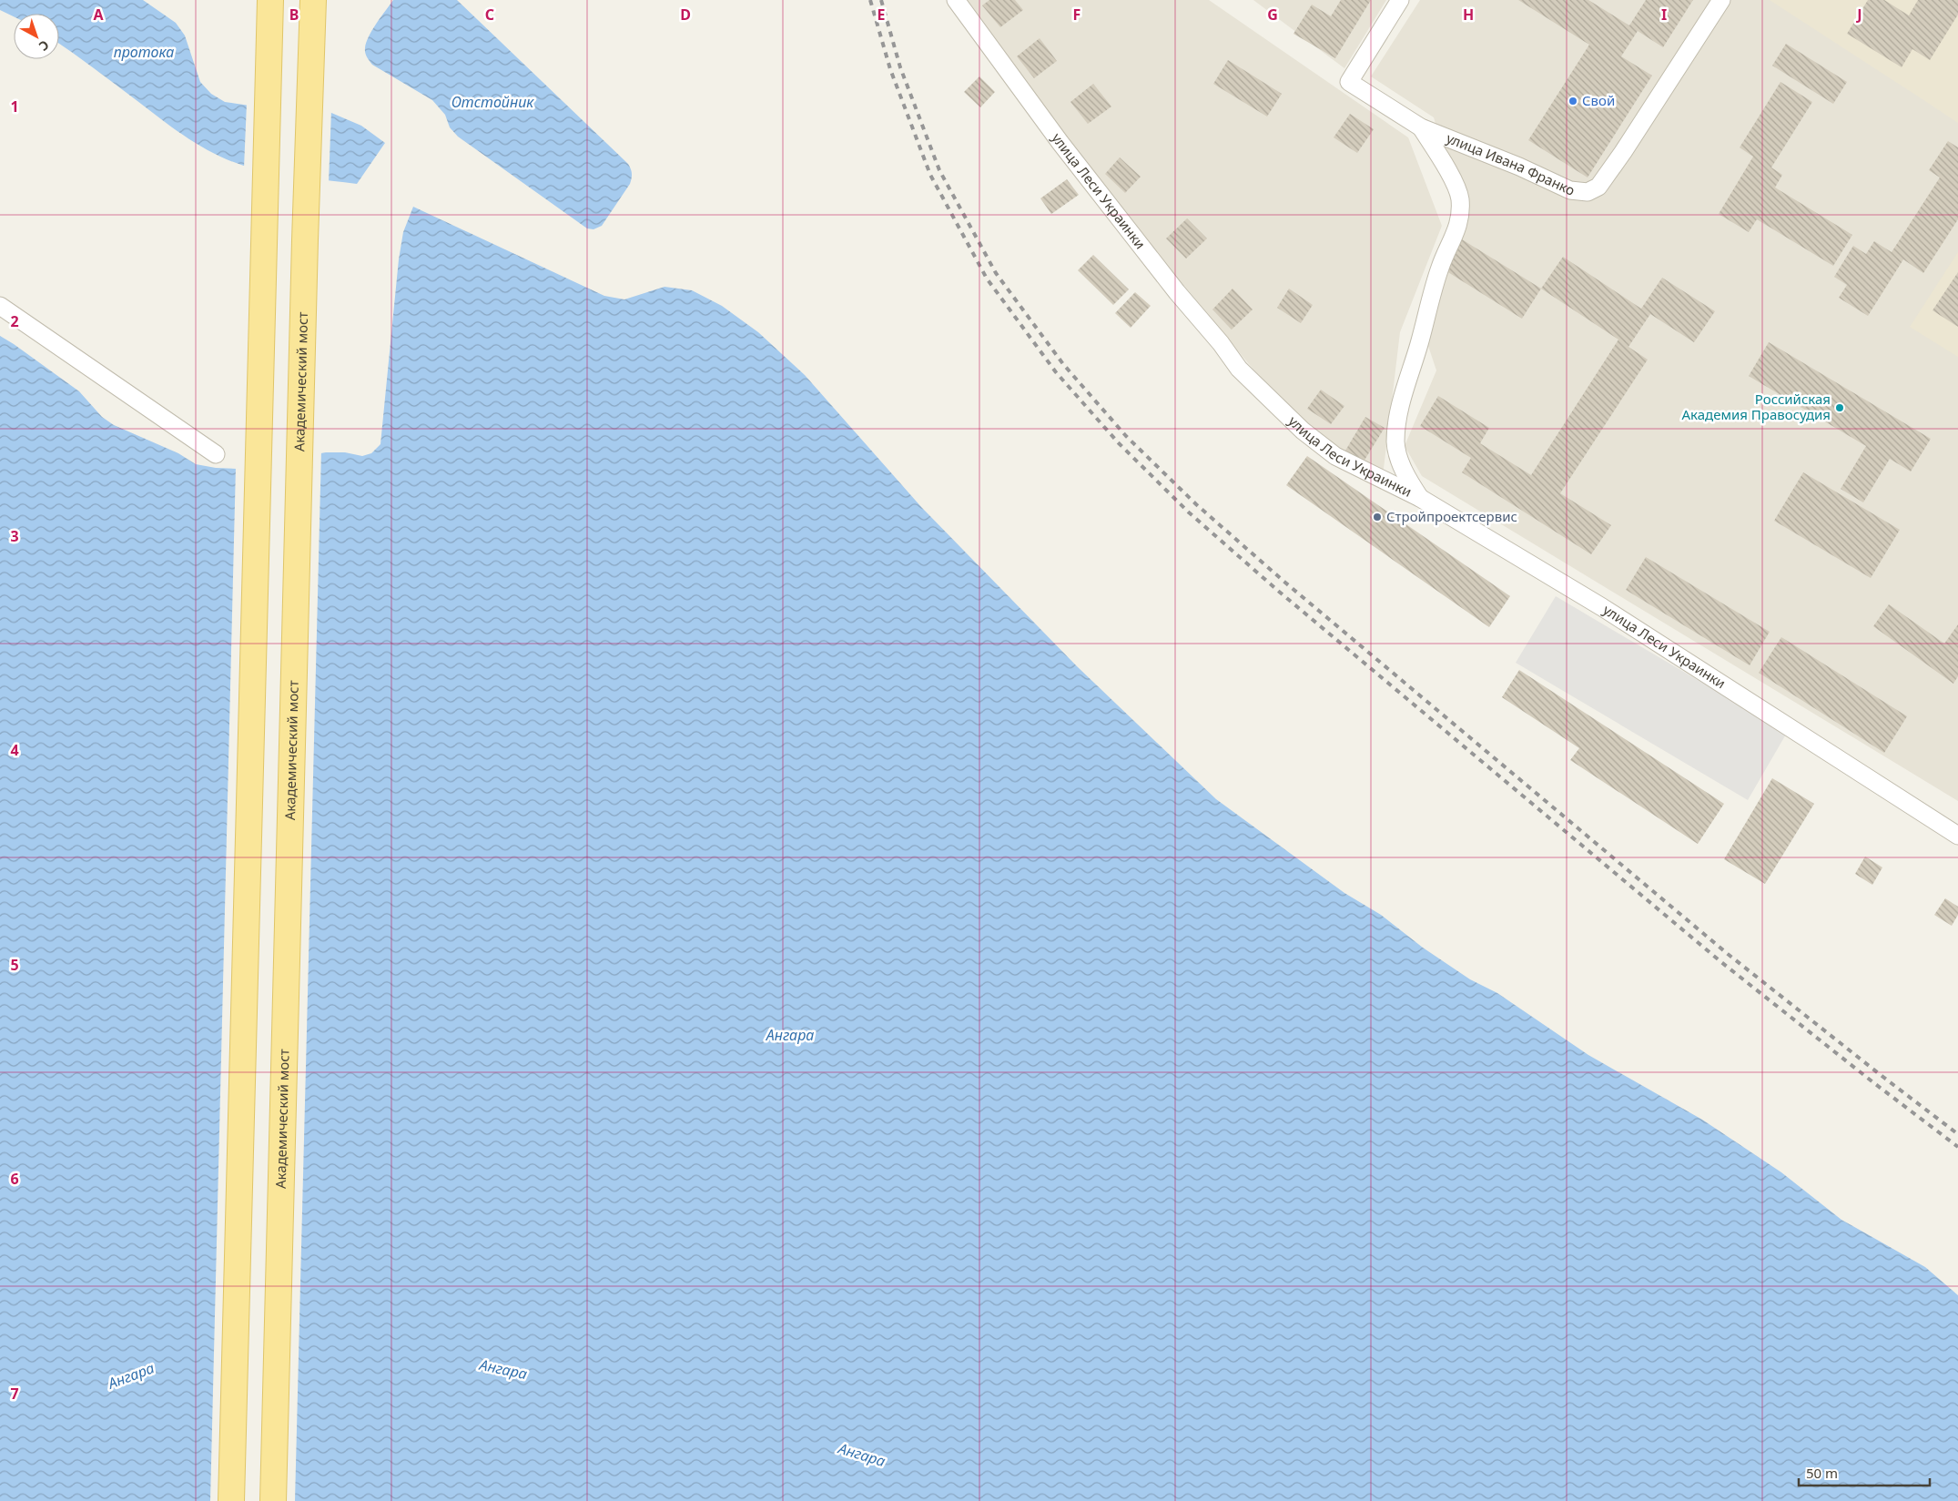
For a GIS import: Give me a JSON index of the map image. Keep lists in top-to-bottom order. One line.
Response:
{"streets":{"main road":["Академический мост"],"street":["улица Ивана Франко","улица Леси Украинки"]},"water":["протока","Отстойник","Ангара"],"places":["Свой","Российская Академия Правосудия","Стройпроектсервис"],"scale_bar":"50 m","north":"bottom right","grid":{"columns":["A","B","C","D","E","F","G","H","I","J"],"rows":["1","2","3","4","5","6","7"]}}
